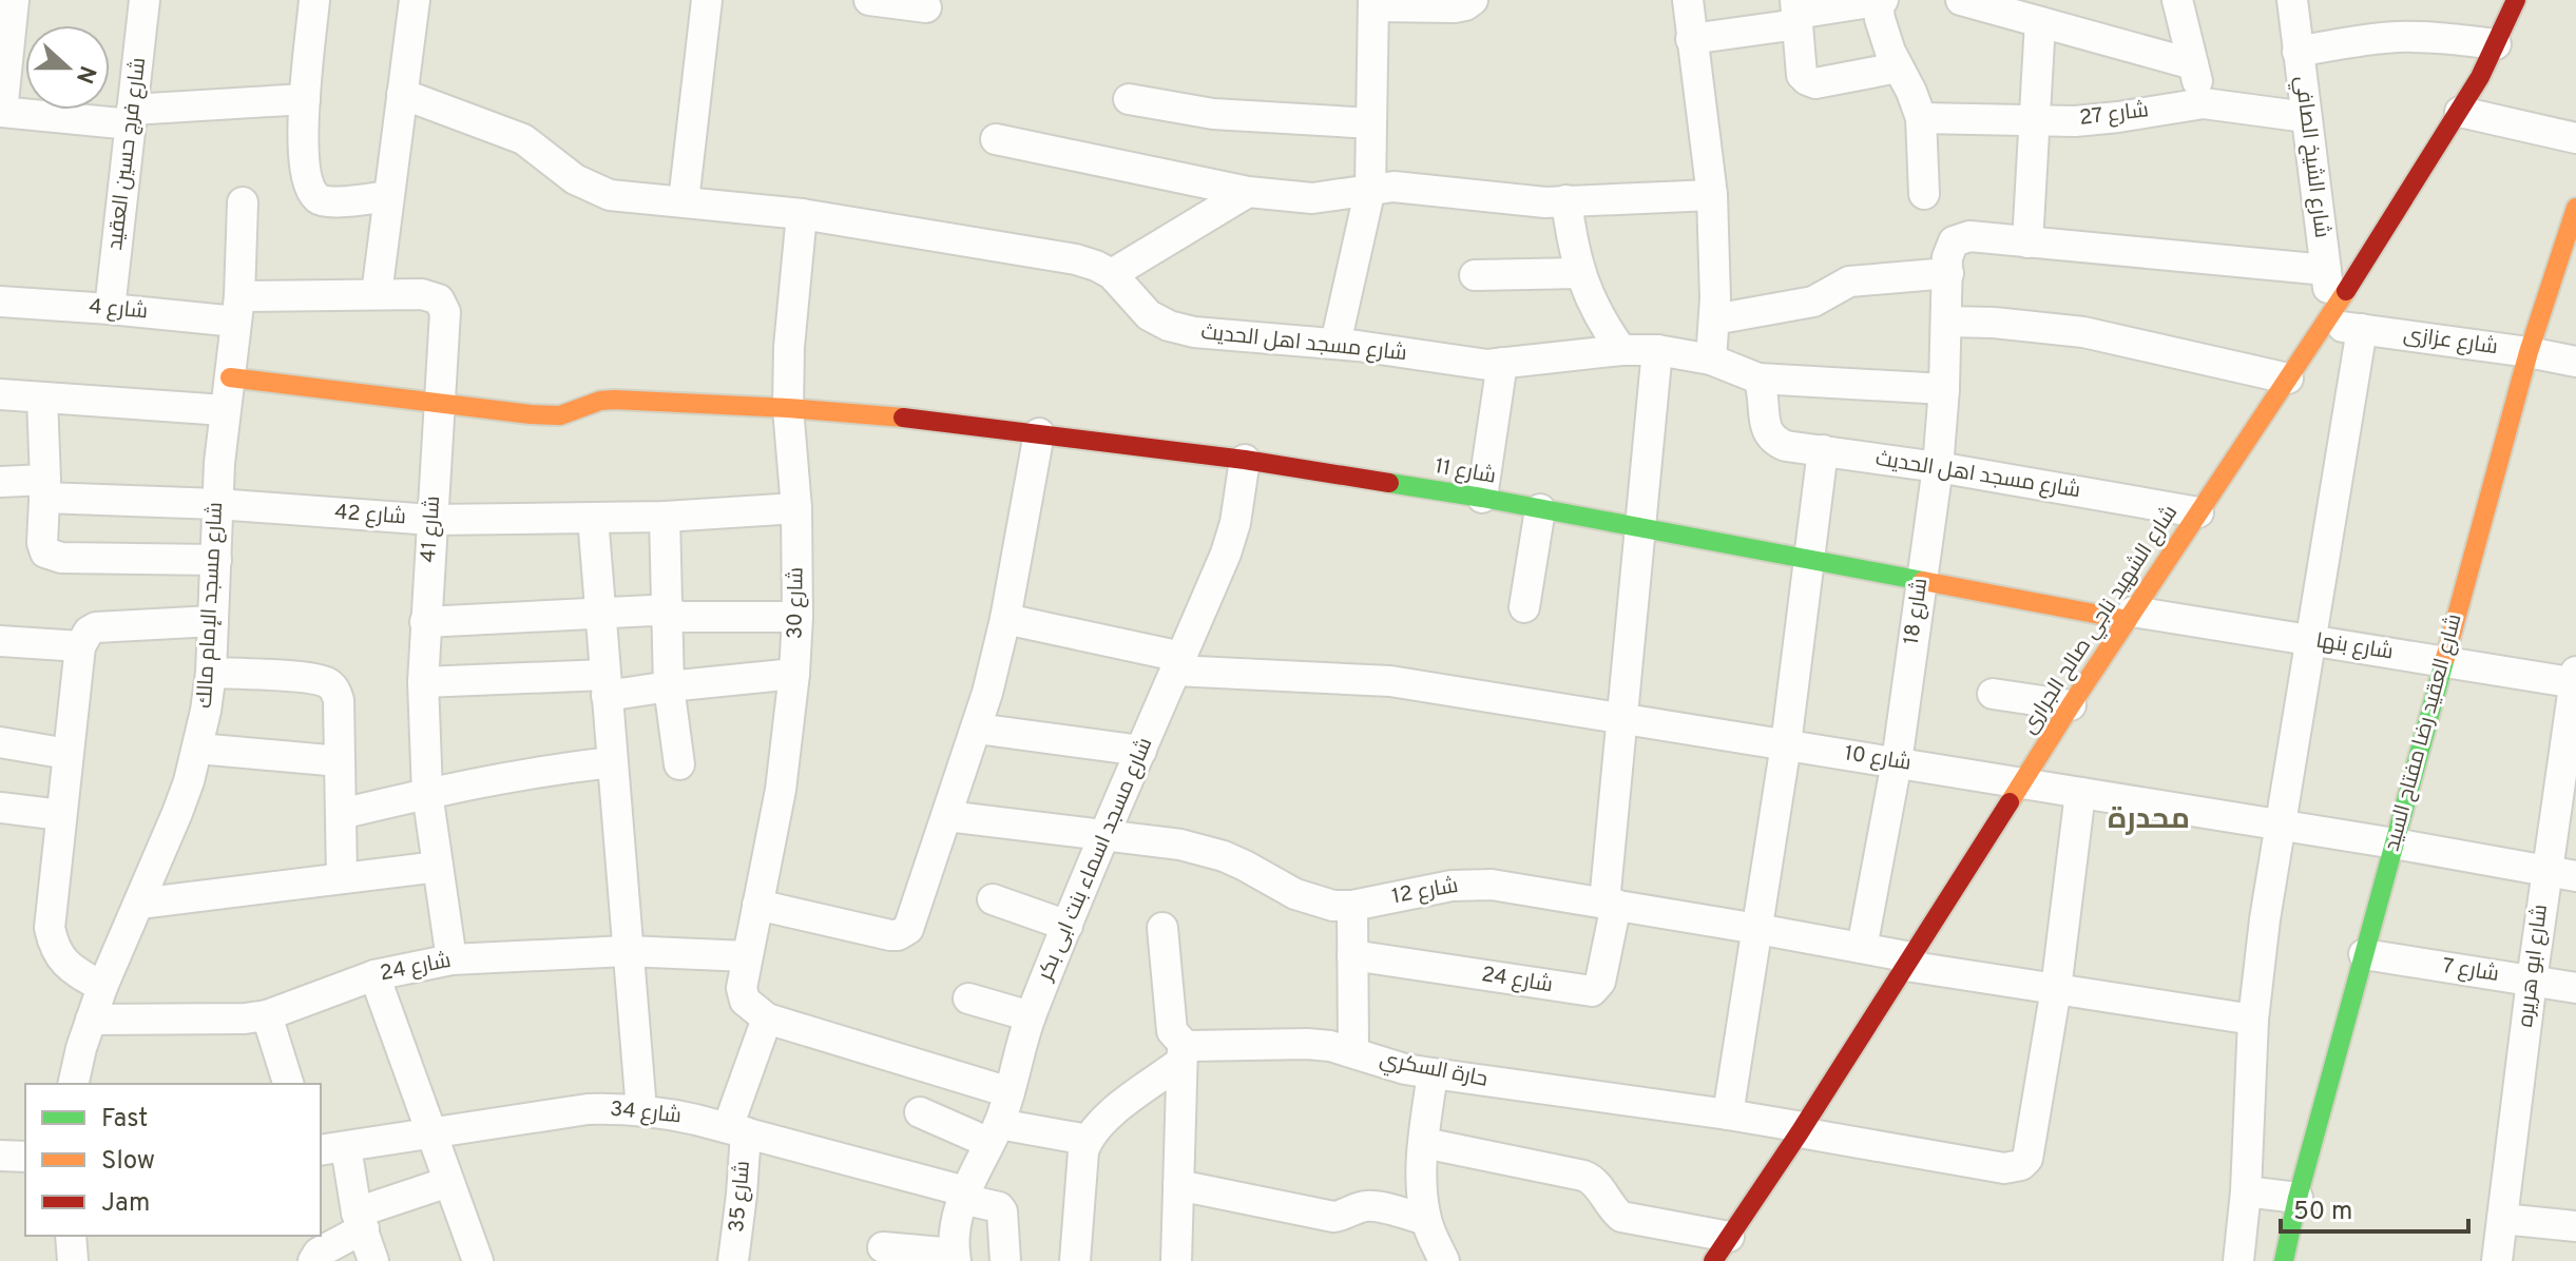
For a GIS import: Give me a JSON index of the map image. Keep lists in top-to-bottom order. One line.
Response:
{"streets":{"street":["شارع 27","شارع فرج حسين العقيد","شارع الشيخ الصافي","شارع 4","شارع عزازى","شارع مسجد اهل الحديث","شارع 11","شارع 42","شارع 41","شارع 30","شارع مسجد الإمام مالك","شارع 18","شارع الشهيد ناجي صالح الجرارى","شارع بنها","شارع العقيد رضا مفتاح السيد","شارع 10","شارع مسجد اسماء بنت ابى بكر","شارع 12","شارع ابو هريره","شارع 24","شارع 7","حارة السكري","شارع 34","شارع 35"]},"crossings":[["شارع 27","شارع الشيخ الصافي"],["شارع فرج حسين العقيد","شارع 4"],["شارع الشيخ الصافي","شارع عزازى"],["شارع الشيخ الصافي","شارع 18"],["شارع الشيخ الصافي","شارع الشهيد ناجي صالح الجرارى"],["شارع 4","شارع 41"],["شارع 4","شارع مسجد الإمام مالك"],["شارع عزازى","شارع الشهيد ناجي صالح الجرارى"],["شارع عزازى","شارع العقيد رضا مفتاح السيد"],["شارع مسجد اهل الحديث","شارع 30"],["شارع مسجد اهل الحديث","شارع 18"],["شارع مسجد اهل الحديث","شارع الشهيد ناجي صالح الجرارى"],["شارع 11","شارع 41"],["شارع 11","شارع 30"],["شارع 11","شارع مسجد الإمام مالك"],["شارع 11","شارع 18"],["شارع 11","شارع الشهيد ناجي صالح الجرارى"],["شارع 11","شارع بنها"],["شارع 11","شارع مسجد اسماء بنت ابى بكر"],["شارع 42","شارع 41"],["شارع 42","شارع 30"],["شارع 42","شارع مسجد الإمام مالك"],["شارع 41","شارع مسجد الإمام مالك"],["شارع 41","شارع 24"],["شارع 30","شارع 24"],["شارع 30","شارع 35"],["شارع مسجد الإمام مالك","شارع 24"],["شارع 18","شارع 10"],["شارع 18","شارع 12"],["شارع الشهيد ناجي صالح الجرارى","شارع بنها"],["شارع الشهيد ناجي صالح الجرارى","شارع 10"],["شارع الشهيد ناجي صالح الجرارى","شارع 12"],["شارع الشهيد ناجي صالح الجرارى","حارة السكري"],["شارع بنها","شارع العقيد رضا مفتاح السيد"],["شارع بنها","شارع ابو هريره"],["شارع العقيد رضا مفتاح السيد","شارع 10"],["شارع العقيد رضا مفتاح السيد","شارع 7"],["شارع 10","شارع مسجد اسماء بنت ابى بكر"],["شارع 10","شارع ابو هريره"],["شارع مسجد اسماء بنت ابى بكر","شارع 12"],["شارع مسجد اسماء بنت ابى بكر","شارع 34"],["شارع 12","شارع 24"],["شارع 12","حارة السكري"],["شارع ابو هريره","شارع 7"],["شارع 34","شارع 35"]],"districts":["محدرة"],"legend":["Fast","Slow","Jam"],"scale_bar":"50 m","north":"right"}
